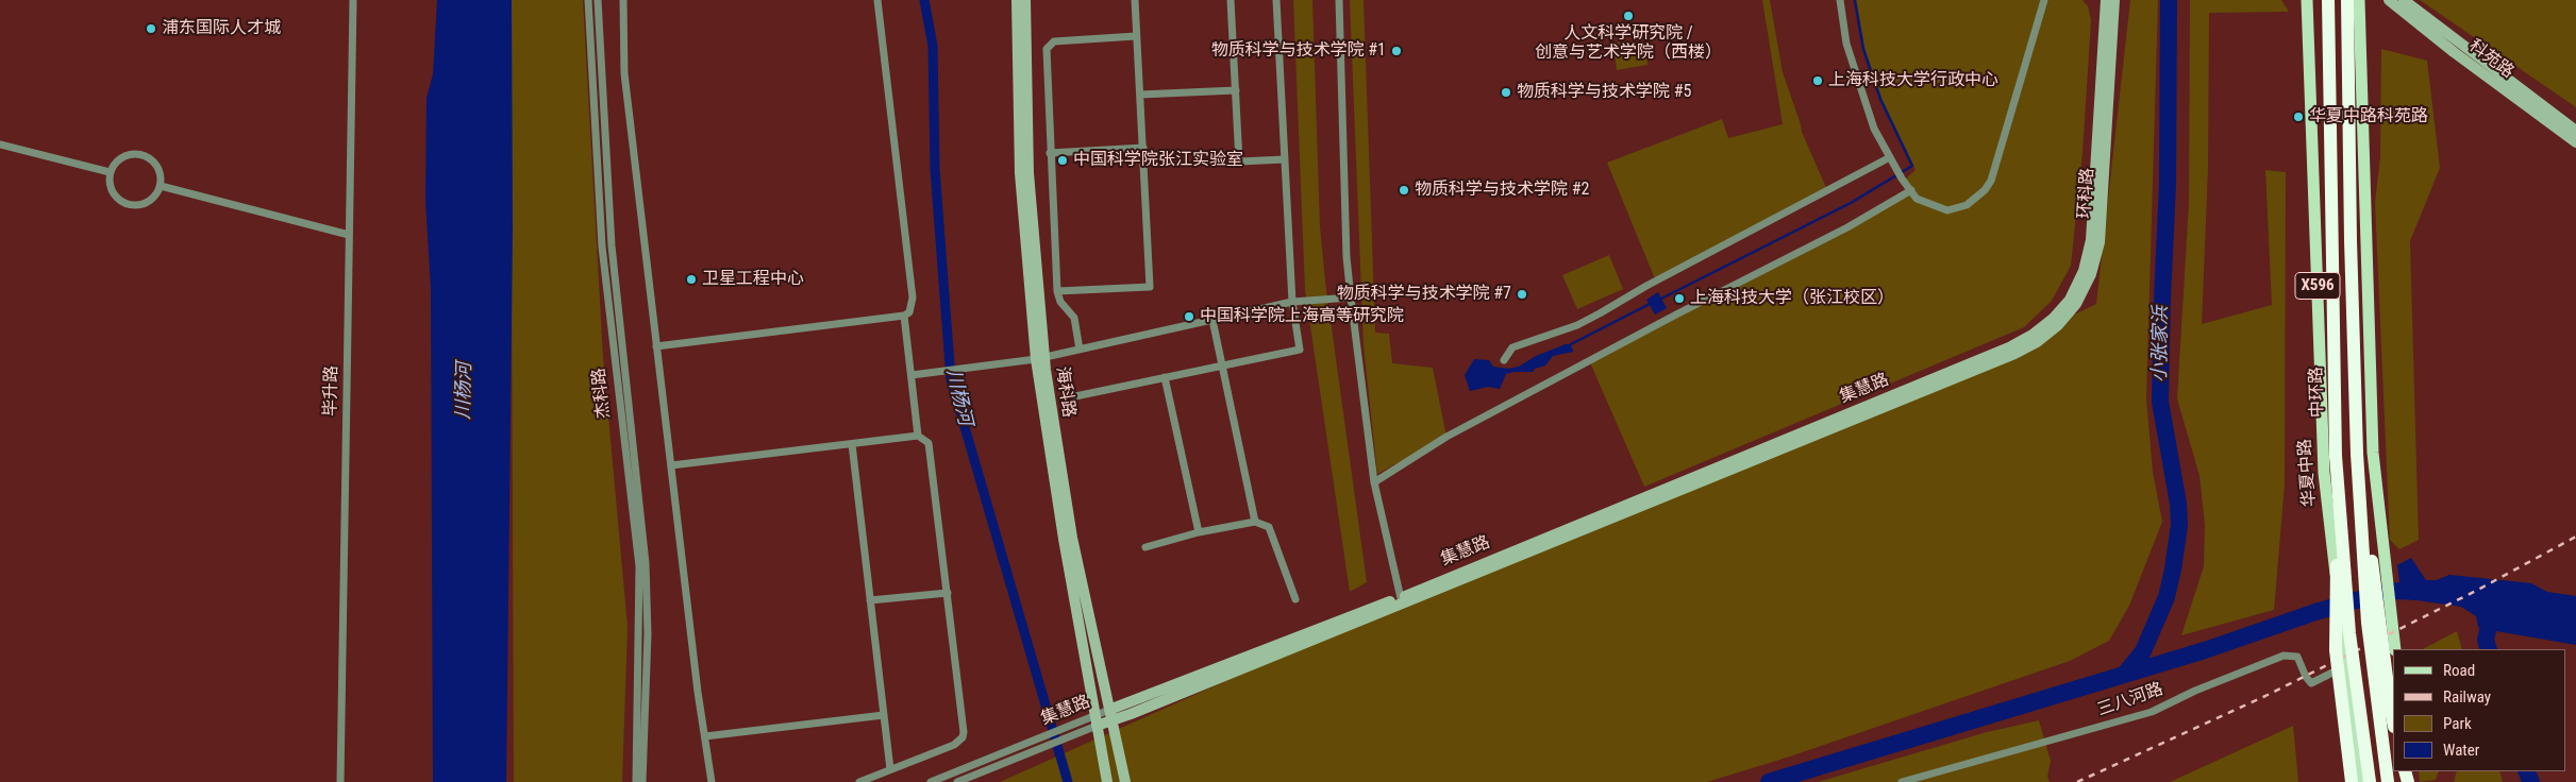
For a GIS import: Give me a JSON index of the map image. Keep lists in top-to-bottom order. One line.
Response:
{"streets":{"highway":["中环路"],"main road":["X596","华夏中路"],"street":["科苑路","环科路","集慧路","毕升路","海科路","杰科路","三八河路"]},"crossings":[["环科路","集慧路"],["集慧路","海科路"],["华夏中路","三八河路"]],"water":["小张家浜","川杨河"],"places":["人文科学研究院 / 创意与艺术学院（西楼）","浦东国际人才城","物质科学与技术学院 #1","上海科技大学行政中心","物质科学与技术学院 #5","华夏中路科苑路","中国科学院张江实验室","物质科学与技术学院 #2","卫星工程中心","物质科学与技术学院 #7","上海科技大学（张江校区）","中国科学院上海高等研究院"],"legend":["Road","Railway","Park","Water"]}
